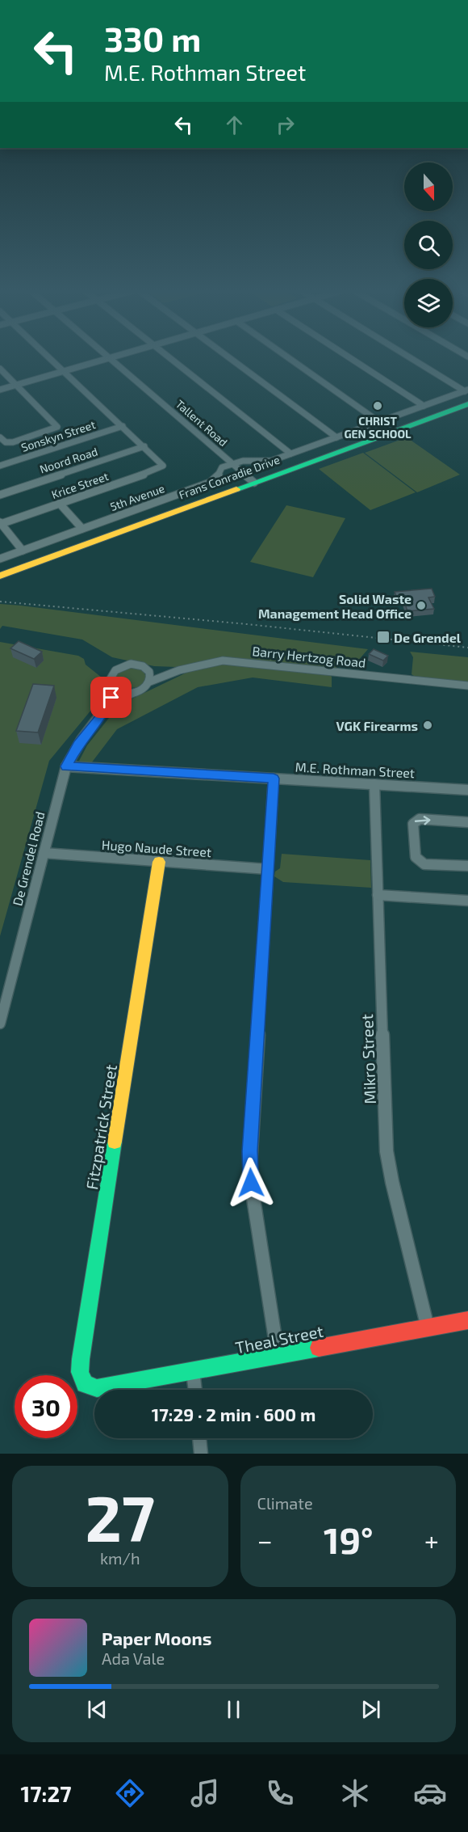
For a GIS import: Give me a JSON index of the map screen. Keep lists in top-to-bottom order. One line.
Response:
{"streets":{"main road":["Frans Conradie Drive","Fitzpatrick Street","Theal Street"],"street":["Tallent Road","Sonskyn Street","Noord Road","Krice Street","5th Avenue","Barry Hertzog Road","M.E. Rothman Street","Hugo Naude Street","De Grendel Road","Mikro Street"]},"crossings":[["Tallent Road","Frans Conradie Drive"],["Tallent Road","5th Avenue"],["Noord Road","Krice Street"],["Barry Hertzog Road","De Grendel Road"],["M.E. Rothman Street","De Grendel Road"],["M.E. Rothman Street","Mikro Street"],["Hugo Naude Street","De Grendel Road"],["Hugo Naude Street","Fitzpatrick Street"],["Mikro Street","Theal Street"],["Fitzpatrick Street","Theal Street"]],"places":{"other":["CHRIST GEN SCHOOL","Solid Waste Management Head Office","VGK Firearms"],"transit":["De Grendel"]},"north":"bottom","page":{"turn":["330 m","M.E. Rothman Street"],"limit":"30","trip":"17:29 · 2 min · 600 m","tile":[["27","km/h"],"Climate"],"heat":["−","19°","+"],"song":["Paper Moons","Ada Vale"],"tabs":"17:27"}}
